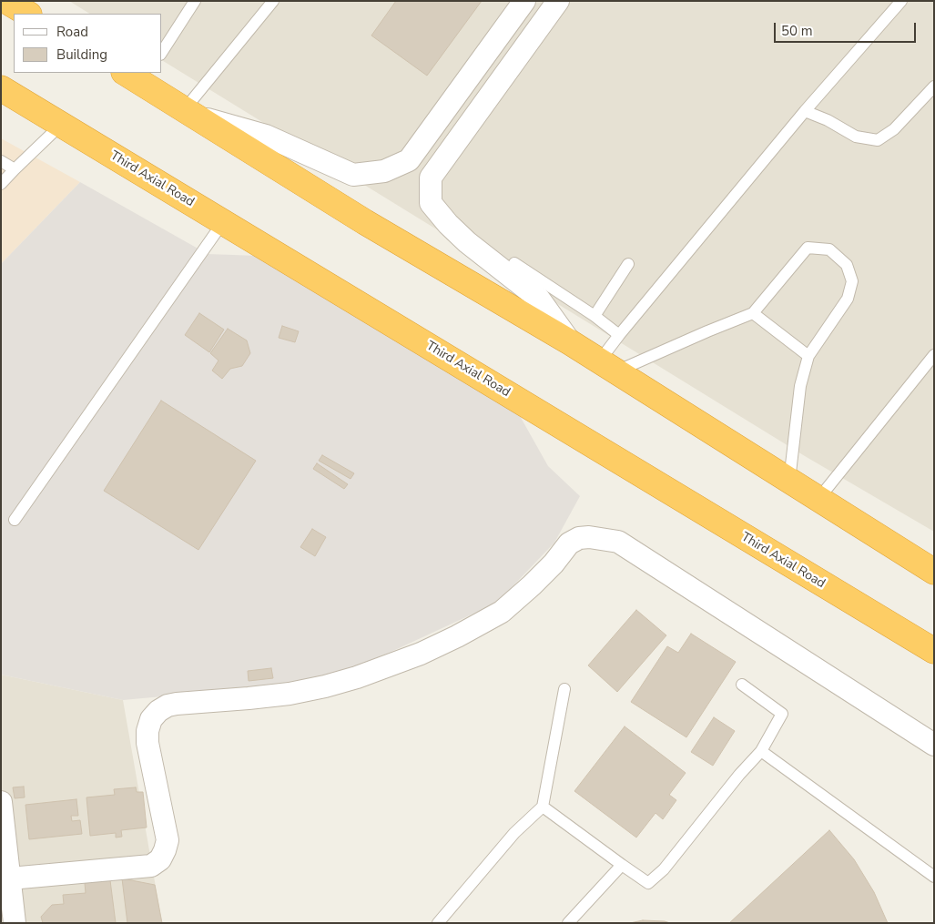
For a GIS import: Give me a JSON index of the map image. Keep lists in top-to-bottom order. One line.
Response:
{"streets":{"highway":["Third Axial Road"]},"legend":["Road","Building"],"scale_bar":"50 m"}
